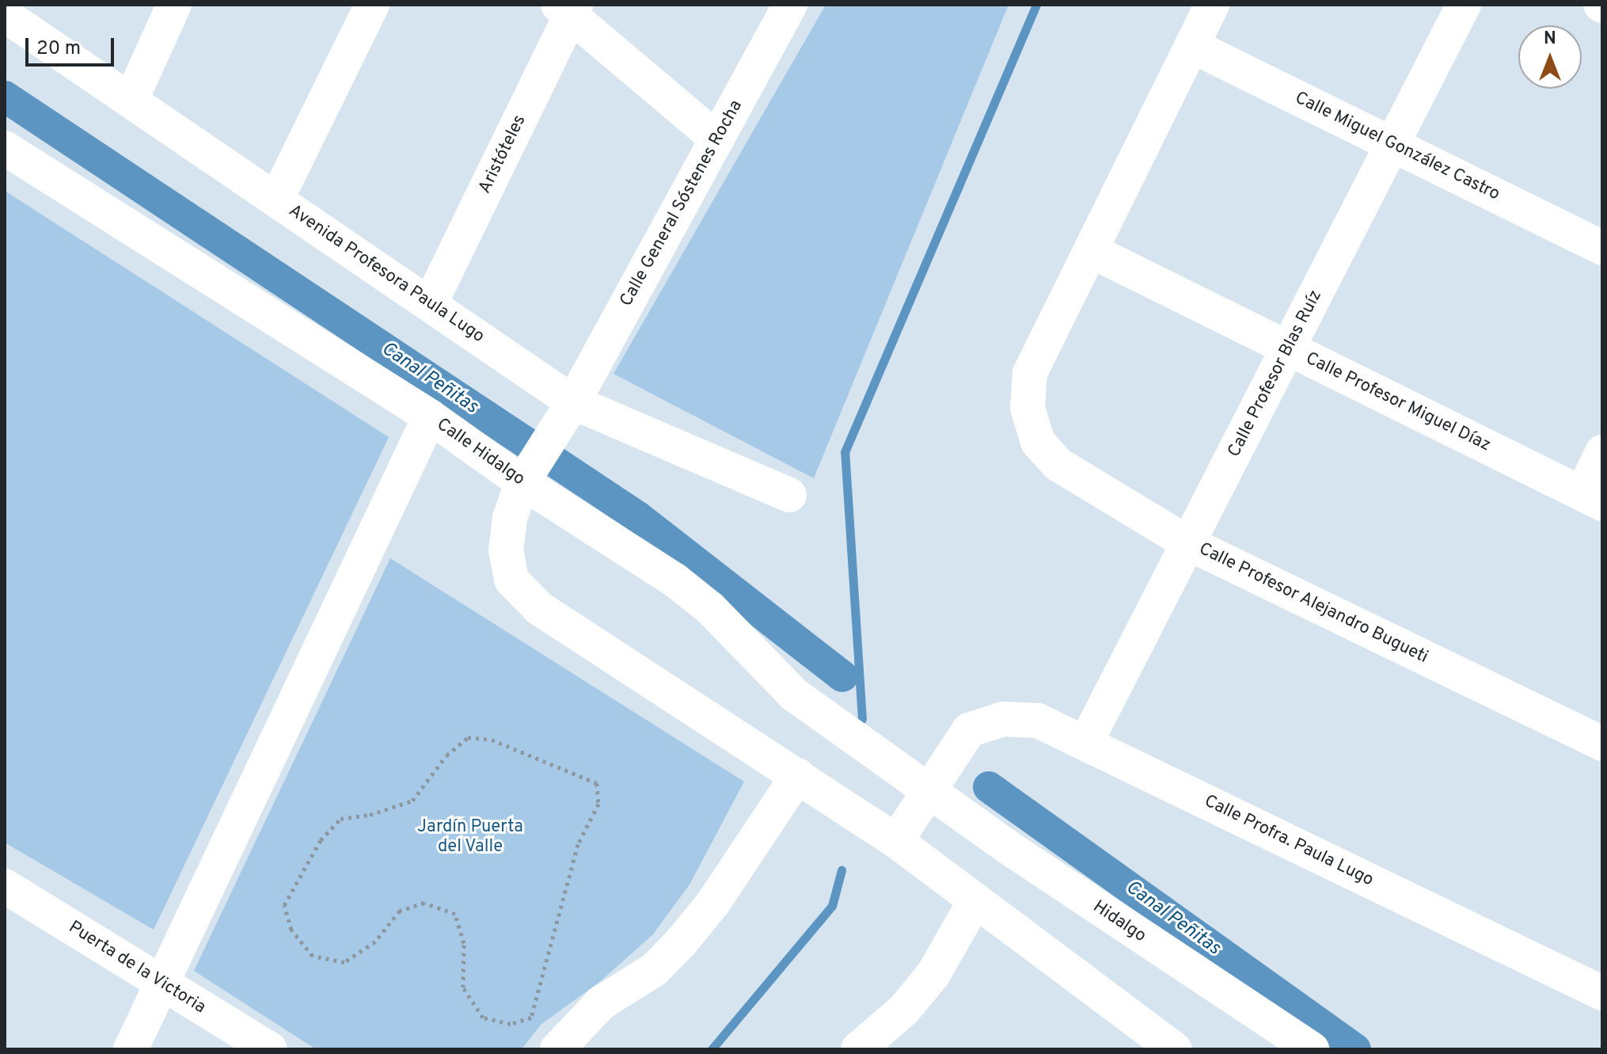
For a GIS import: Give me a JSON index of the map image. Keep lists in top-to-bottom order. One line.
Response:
{"streets":{"street":["Calle Miguel González Castro","Aristóteles","Calle General Sóstenes Rocha","Avenida Profesora Paula Lugo","Calle Profesor Blas Ruíz","Calle Profesor Miguel Díaz","Calle Hidalgo","Calle Profesor Alejandro Bugueti","Calle Profra. Paula Lugo","Hidalgo","Puerta de la Victoria"]},"crossings":[["Calle Miguel González Castro","Calle Profesor Blas Ruíz"],["Aristóteles","Avenida Profesora Paula Lugo"],["Calle General Sóstenes Rocha","Avenida Profesora Paula Lugo"],["Calle Profesor Blas Ruíz","Calle Profesor Miguel Díaz"],["Calle Profesor Blas Ruíz","Calle Profesor Alejandro Bugueti"],["Calle Profesor Blas Ruíz","Calle Profra. Paula Lugo"],["Calle Profesor Miguel Díaz","Calle Profesor Alejandro Bugueti"],["Calle Hidalgo","Calle Profra. Paula Lugo"],["Calle Hidalgo","Hidalgo"],["Calle Profra. Paula Lugo","Hidalgo"]],"water":["Canal Peñitas"],"parks":["Jardín Puerta del Valle"],"scale_bar":"20 m","north":"top"}
